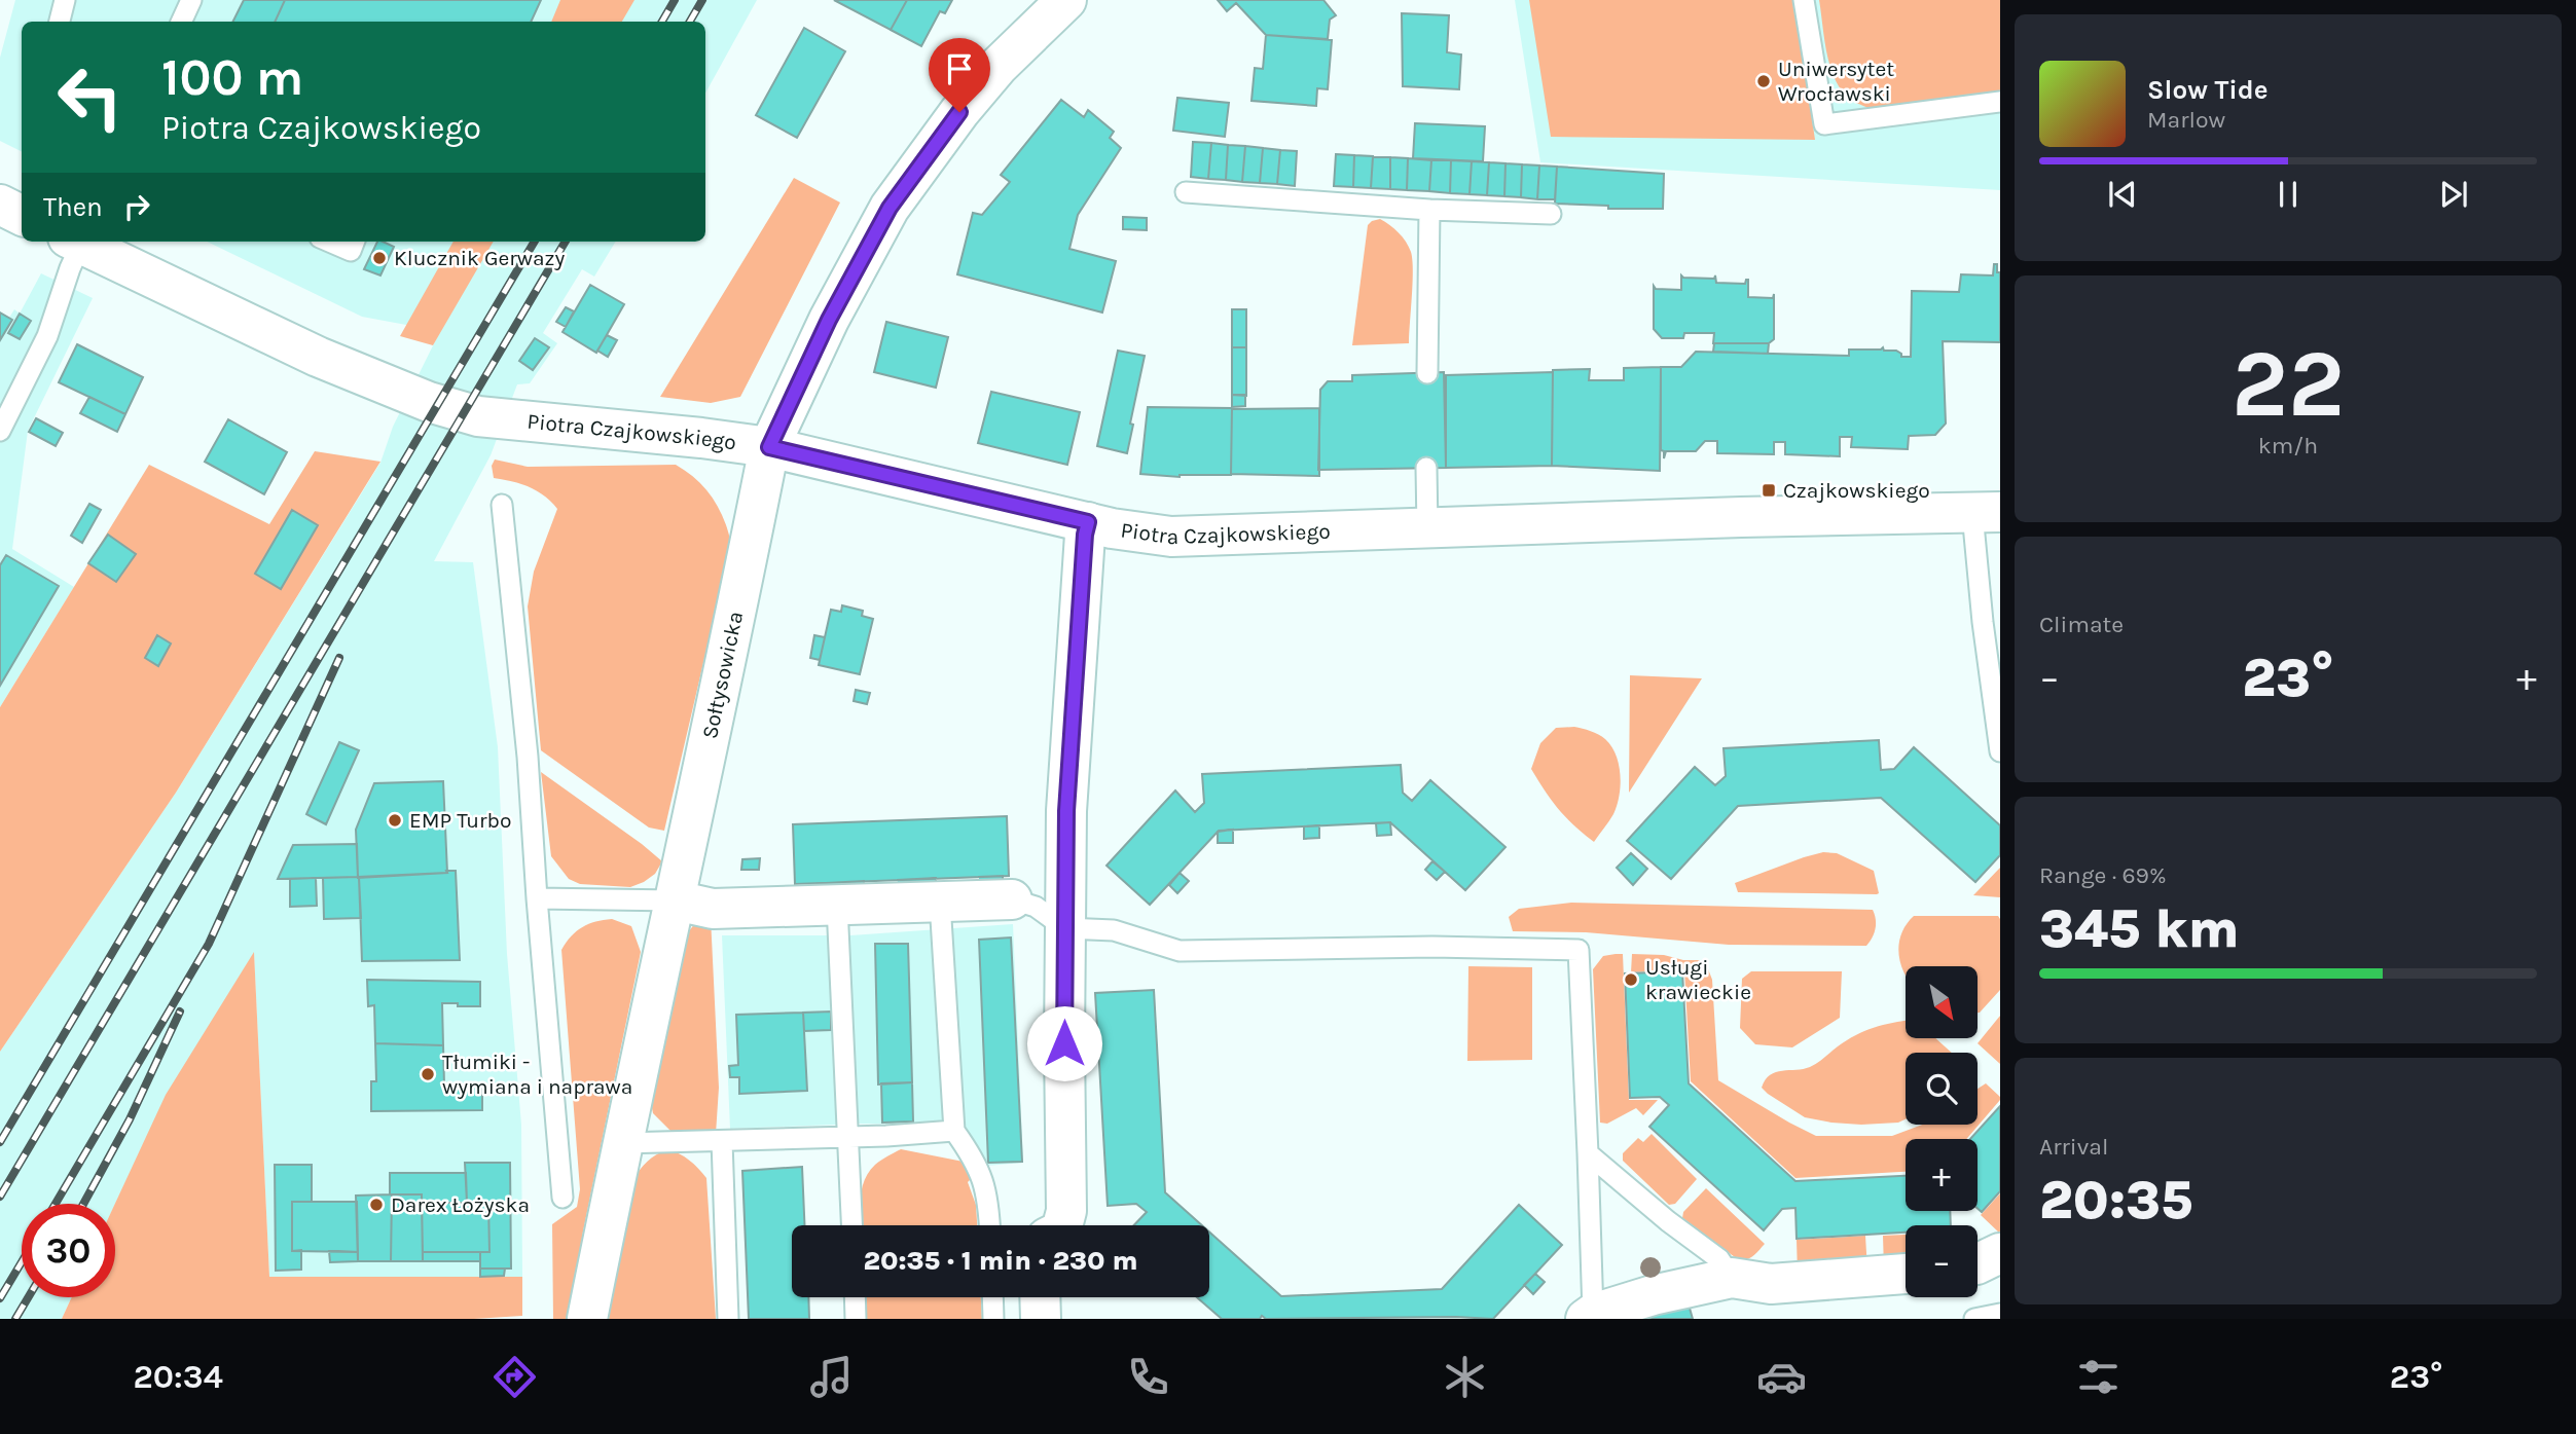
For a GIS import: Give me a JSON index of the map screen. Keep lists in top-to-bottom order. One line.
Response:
{"streets":{"street":["Piotra Czajkowskiego","Sołtysowicka"]},"crossings":[["Piotra Czajkowskiego","Sołtysowicka"]],"places":{"other":["Uniwersytet Wrocławski","Klucznik Gerwazy","EMP Turbo","Usługi krawieckie","Tłumiki - wymiana i naprawa","Darex Łożyska"],"transit":["Czajkowskiego"]},"north":"bottom right","page":{"turn":["100 m","Piotra Czajkowskiego"],"song":["Slow Tide","Marlow"],"then":"Then","tile":[["22","km/h"],"Climate",["Range · 69%","345 km"],["Arrival","20:35"]],"heat":["−","23°","+"],"map_buttons":["+","−"],"limit":"30","trip":"20:35 · 1 min · 230 m","tabs":["20:34","23°"]}}
